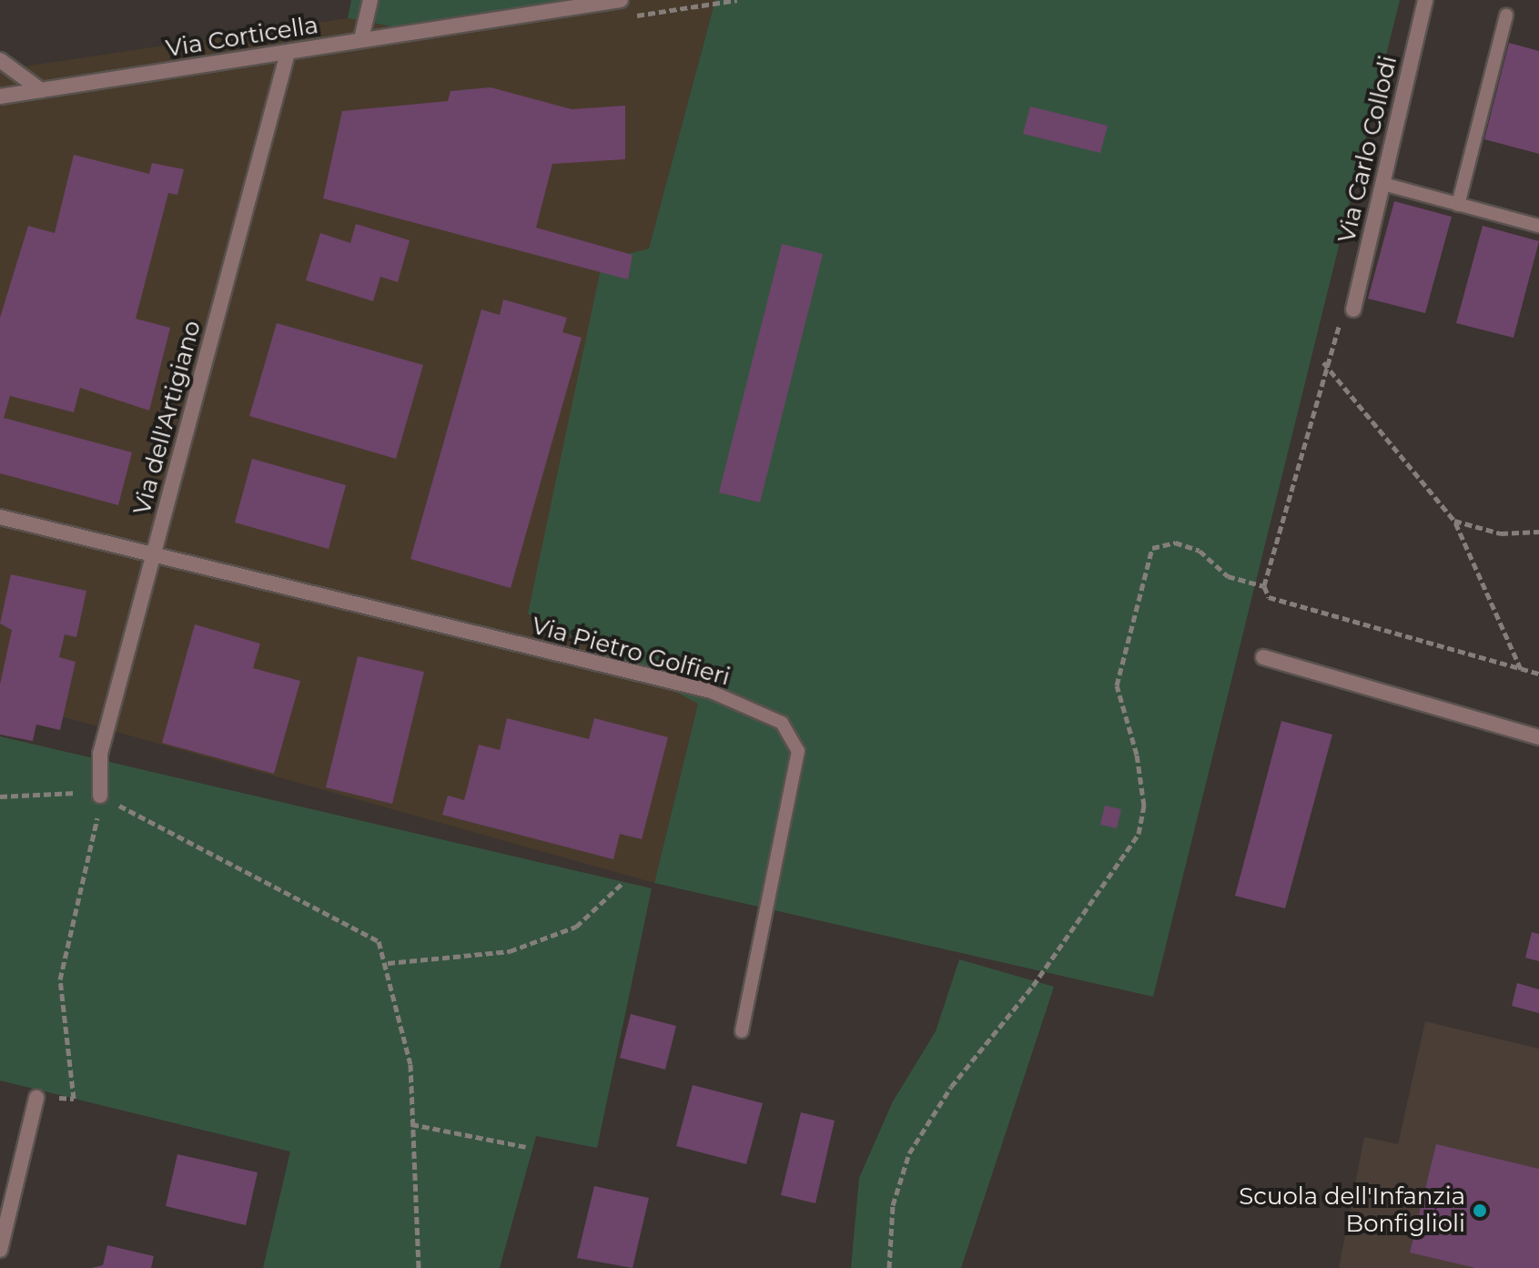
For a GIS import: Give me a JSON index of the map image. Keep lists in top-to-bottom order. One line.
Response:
{"streets":{"street":["Via Corticella","Via Carlo Collodi","Via dell'Artigiano","Via Pietro Golfieri"]},"crossings":[["Via Corticella","Via dell'Artigiano"],["Via dell'Artigiano","Via Pietro Golfieri"]],"places":["Scuola dell'Infanzia Bonfiglioli"]}
